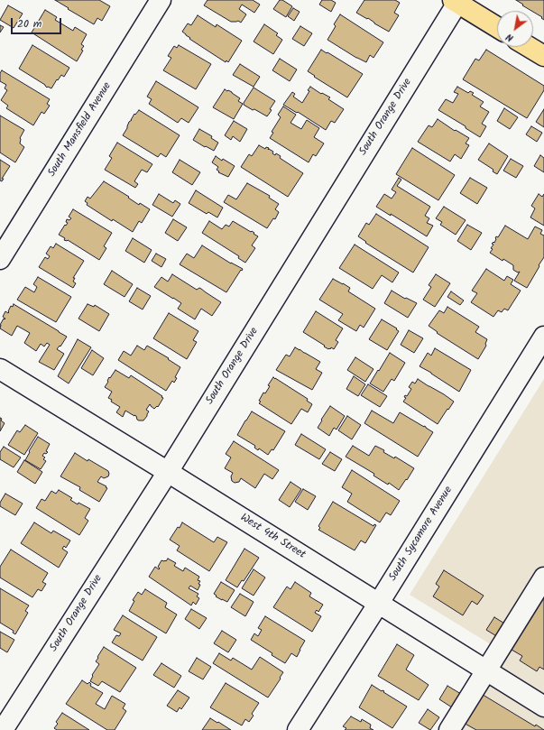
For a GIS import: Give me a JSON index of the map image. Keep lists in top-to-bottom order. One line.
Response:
{"streets":{"street":["South Orange Drive","South Mansfield Avenue","South Sycamore Avenue","West 4th Street"]},"crossings":[["South Orange Drive","West 4th Street"],["South Sycamore Avenue","West 4th Street"]],"scale_bar":"20 m","north":"bottom left"}
